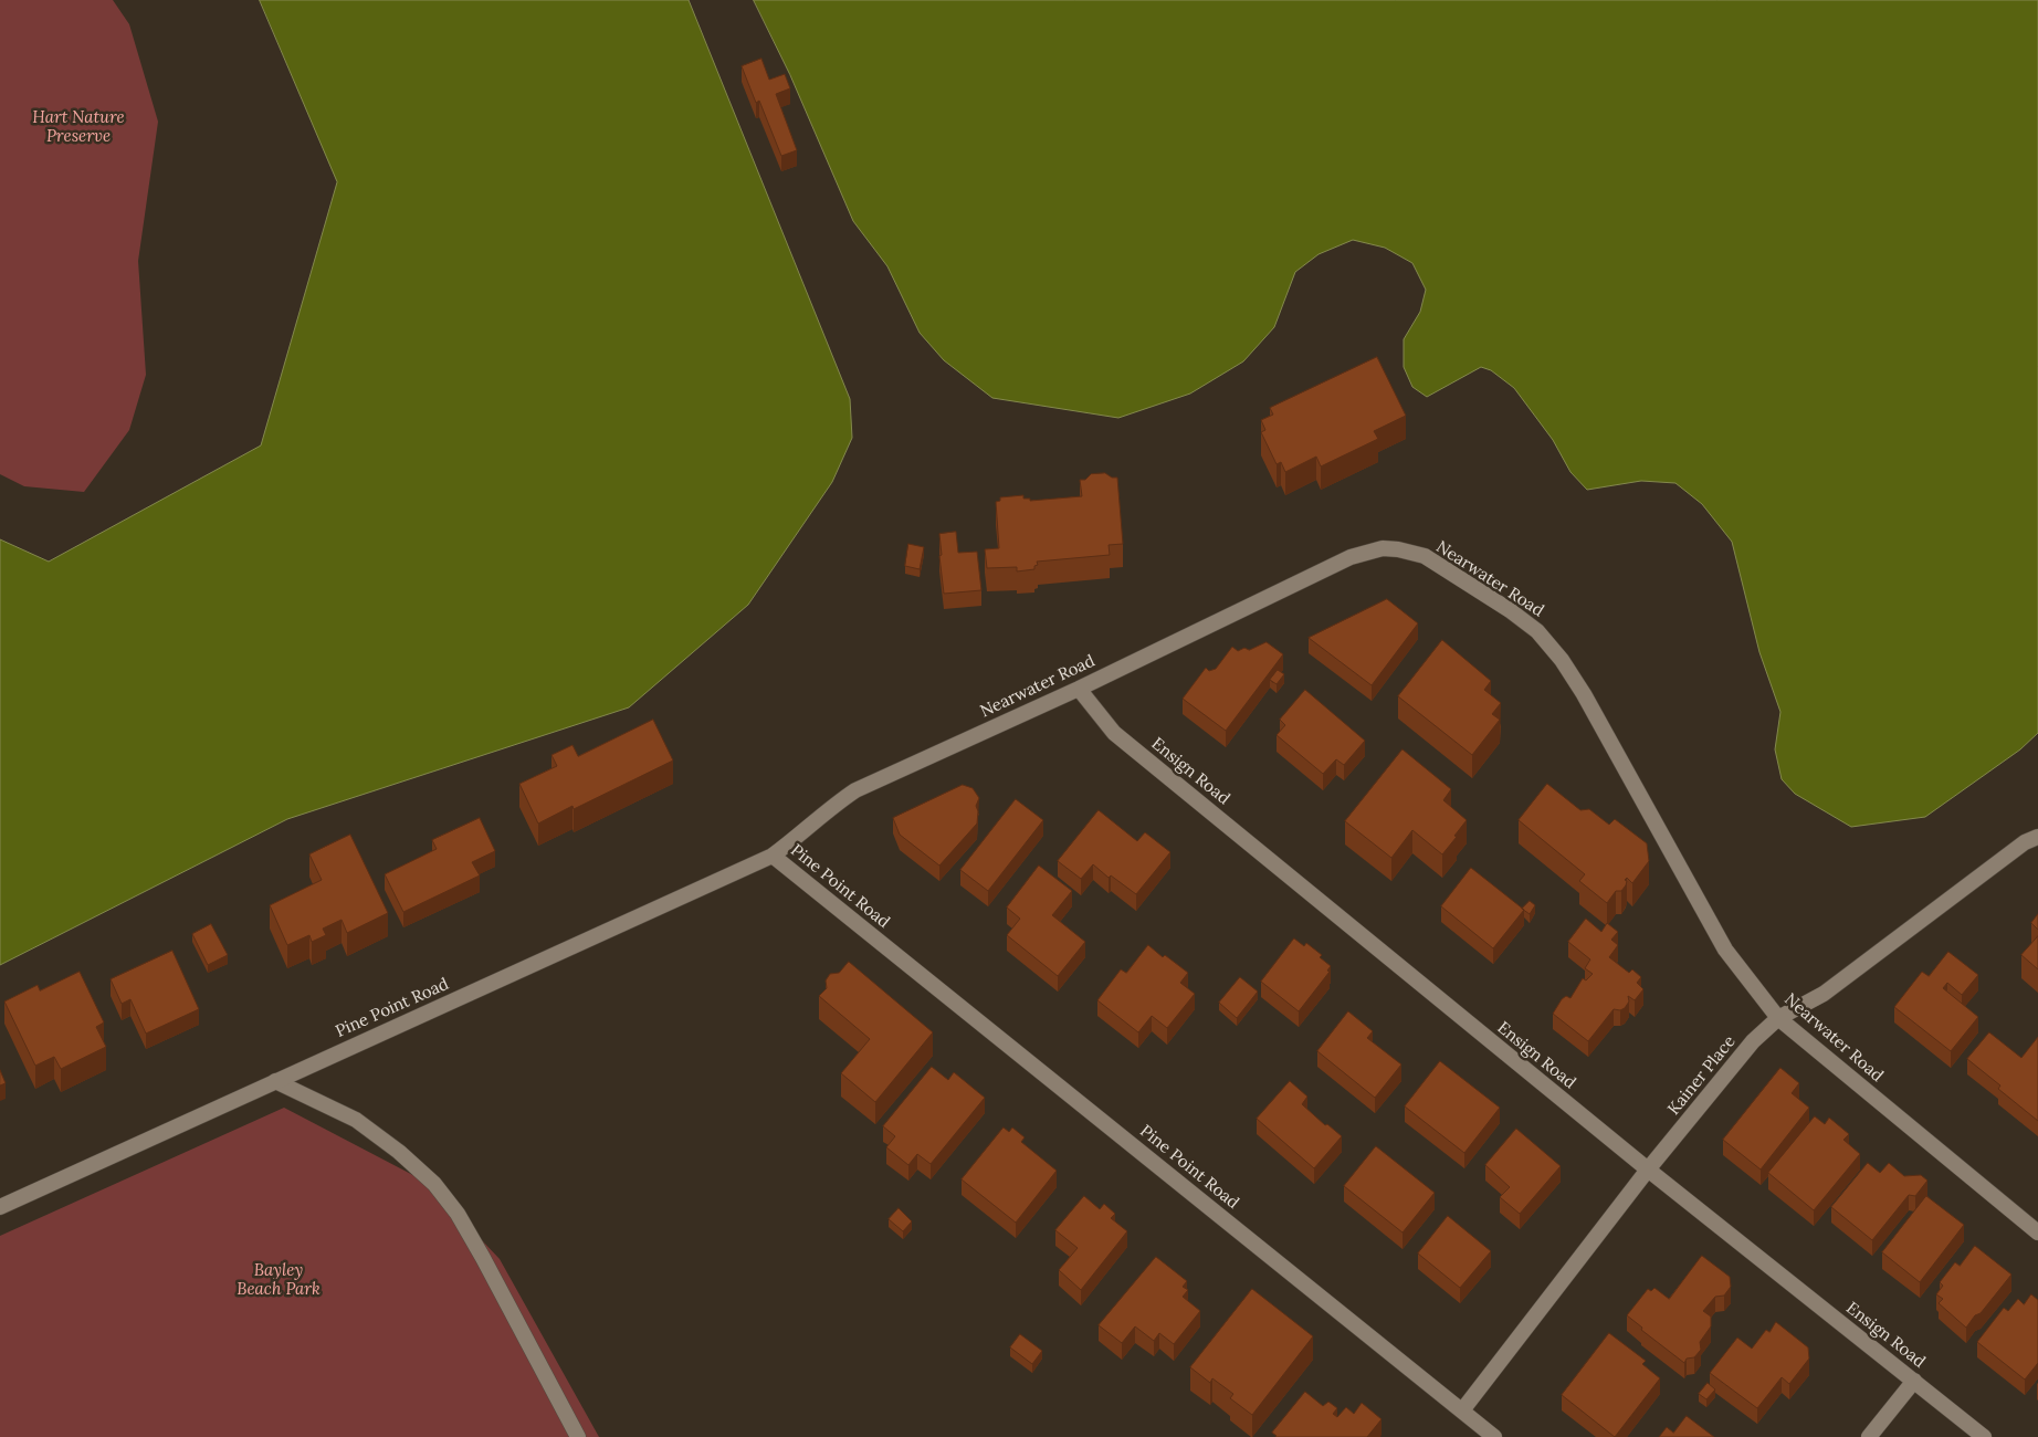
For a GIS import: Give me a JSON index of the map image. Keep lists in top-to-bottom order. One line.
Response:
{"streets":{"street":["Nearwater Road","Ensign Road","Pine Point Road","Kainer Place"]},"crossings":[["Nearwater Road","Ensign Road"],["Nearwater Road","Pine Point Road"],["Nearwater Road","Kainer Place"],["Ensign Road","Kainer Place"],["Pine Point Road","Kainer Place"]],"parks":["Hart Nature Preserve","Bayley Beach Park"]}
